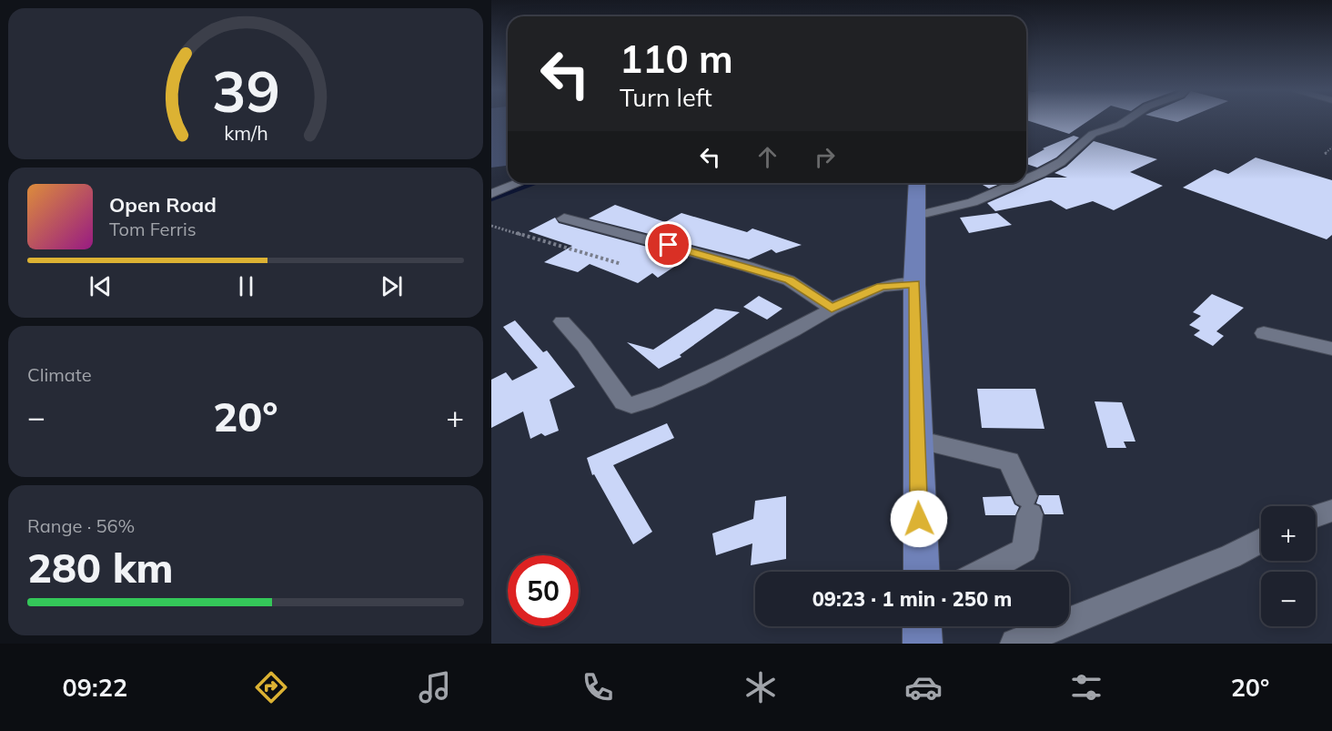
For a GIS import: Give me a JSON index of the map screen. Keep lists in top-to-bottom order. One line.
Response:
{"page":{"turn":["110 m","Turn left"],"song":["Open Road","Tom Ferris"],"tile":["Climate",["Range · 56%","280 km"]],"heat":["−","20°","+"],"map_buttons":["+","−"],"limit":"50","trip":"09:23 · 1 min · 250 m","tabs":["09:22","20°"],"gauge":["39","km/h"]}}
